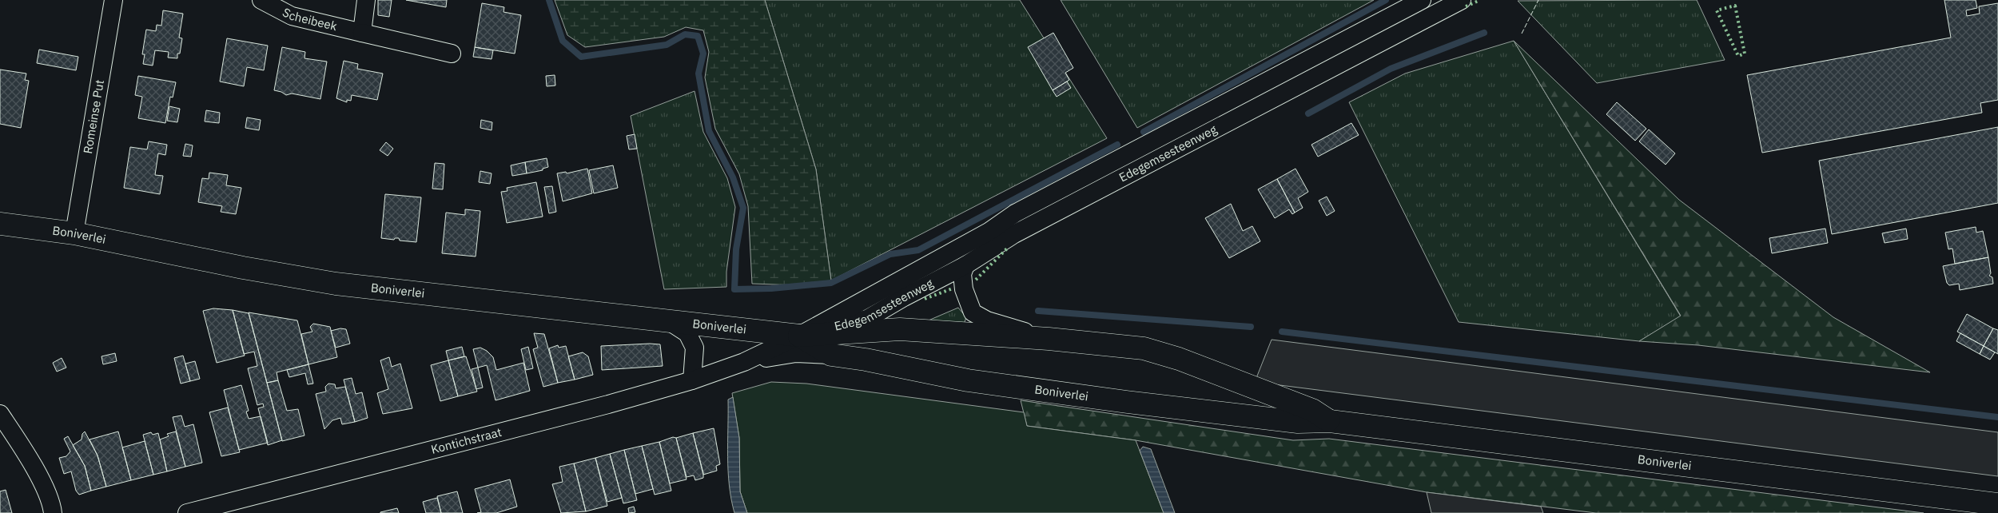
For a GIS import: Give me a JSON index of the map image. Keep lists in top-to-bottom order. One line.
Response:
{"streets":{"main road":["Boniverlei"],"street":["Scheibeek","Romeinse Put","Edegemsesteenweg","Kontichstraat"]},"crossings":[["Romeinse Put","Boniverlei"],["Edegemsesteenweg","Boniverlei"],["Edegemsesteenweg","Kontichstraat"],["Boniverlei","Kontichstraat"]]}
